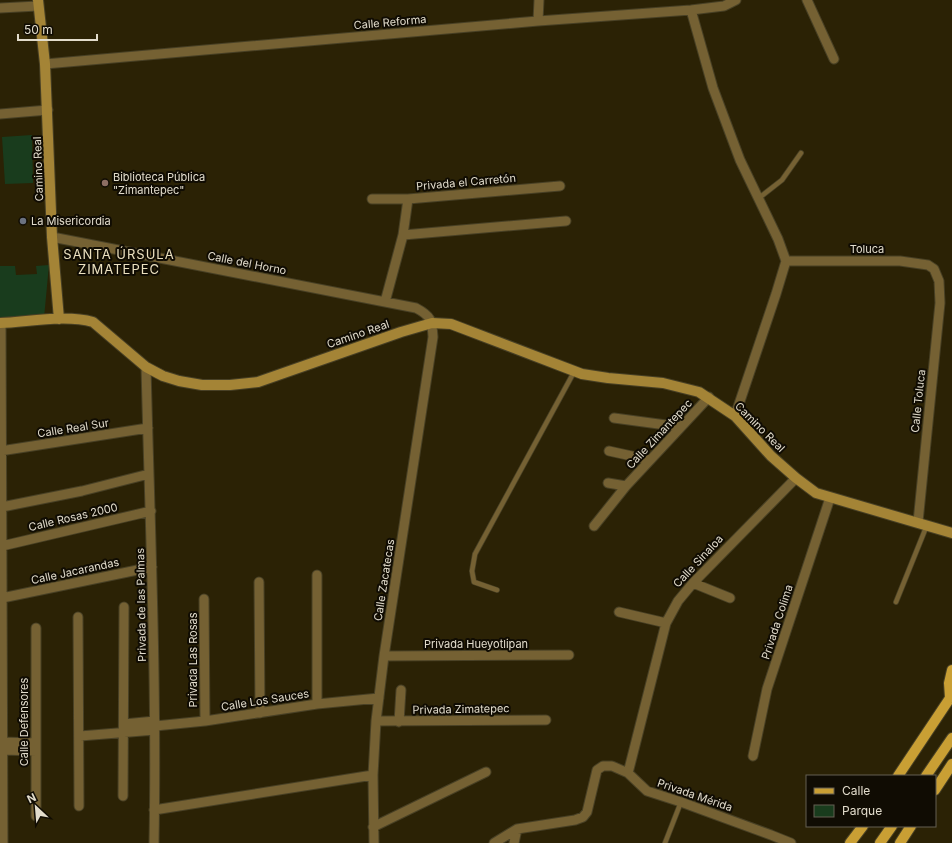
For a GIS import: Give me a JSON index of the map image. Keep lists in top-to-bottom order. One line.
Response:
{"streets":{"main road":["Camino Real"],"street":["Calle Reforma","Privada el Carretón","Toluca","Calle del Horno","Calle Toluca","Calle Real Sur","Calle Zimantepec","Calle Rosas 2000","Calle Sinaloa","Calle Jacarandas","Calle Zacatecas","Privada de las Palmas","Privada Colima","Privada Hueyotlipan","Privada Las Rosas","Calle Los Sauces","Privada Zimatepec","Calle Defensores","Privada Mérida"]},"crossings":[["Calle Reforma","Camino Real"],["Camino Real","Calle del Horno"],["Camino Real","Calle Toluca"],["Camino Real","Calle Zimantepec"],["Camino Real","Calle Sinaloa"],["Camino Real","Calle Zacatecas"],["Camino Real","Privada de las Palmas"],["Camino Real","Privada Colima"],["Toluca","Calle Toluca"],["Calle del Horno","Calle Zacatecas"],["Calle Real Sur","Privada de las Palmas"],["Calle Rosas 2000","Privada de las Palmas"],["Calle Sinaloa","Privada Mérida"],["Calle Jacarandas","Privada de las Palmas"],["Calle Zacatecas","Privada Hueyotlipan"],["Calle Zacatecas","Calle Los Sauces"],["Calle Zacatecas","Privada Zimatepec"],["Privada de las Palmas","Calle Los Sauces"],["Privada Las Rosas","Calle Los Sauces"]],"districts":["SANTA ÚRSULA ZIMATEPEC"],"places":["Biblioteca Pública \"Zimantepec\"","La Misericordia"],"legend":["Calle","Parque"],"scale_bar":"50 m","north":"top left"}
